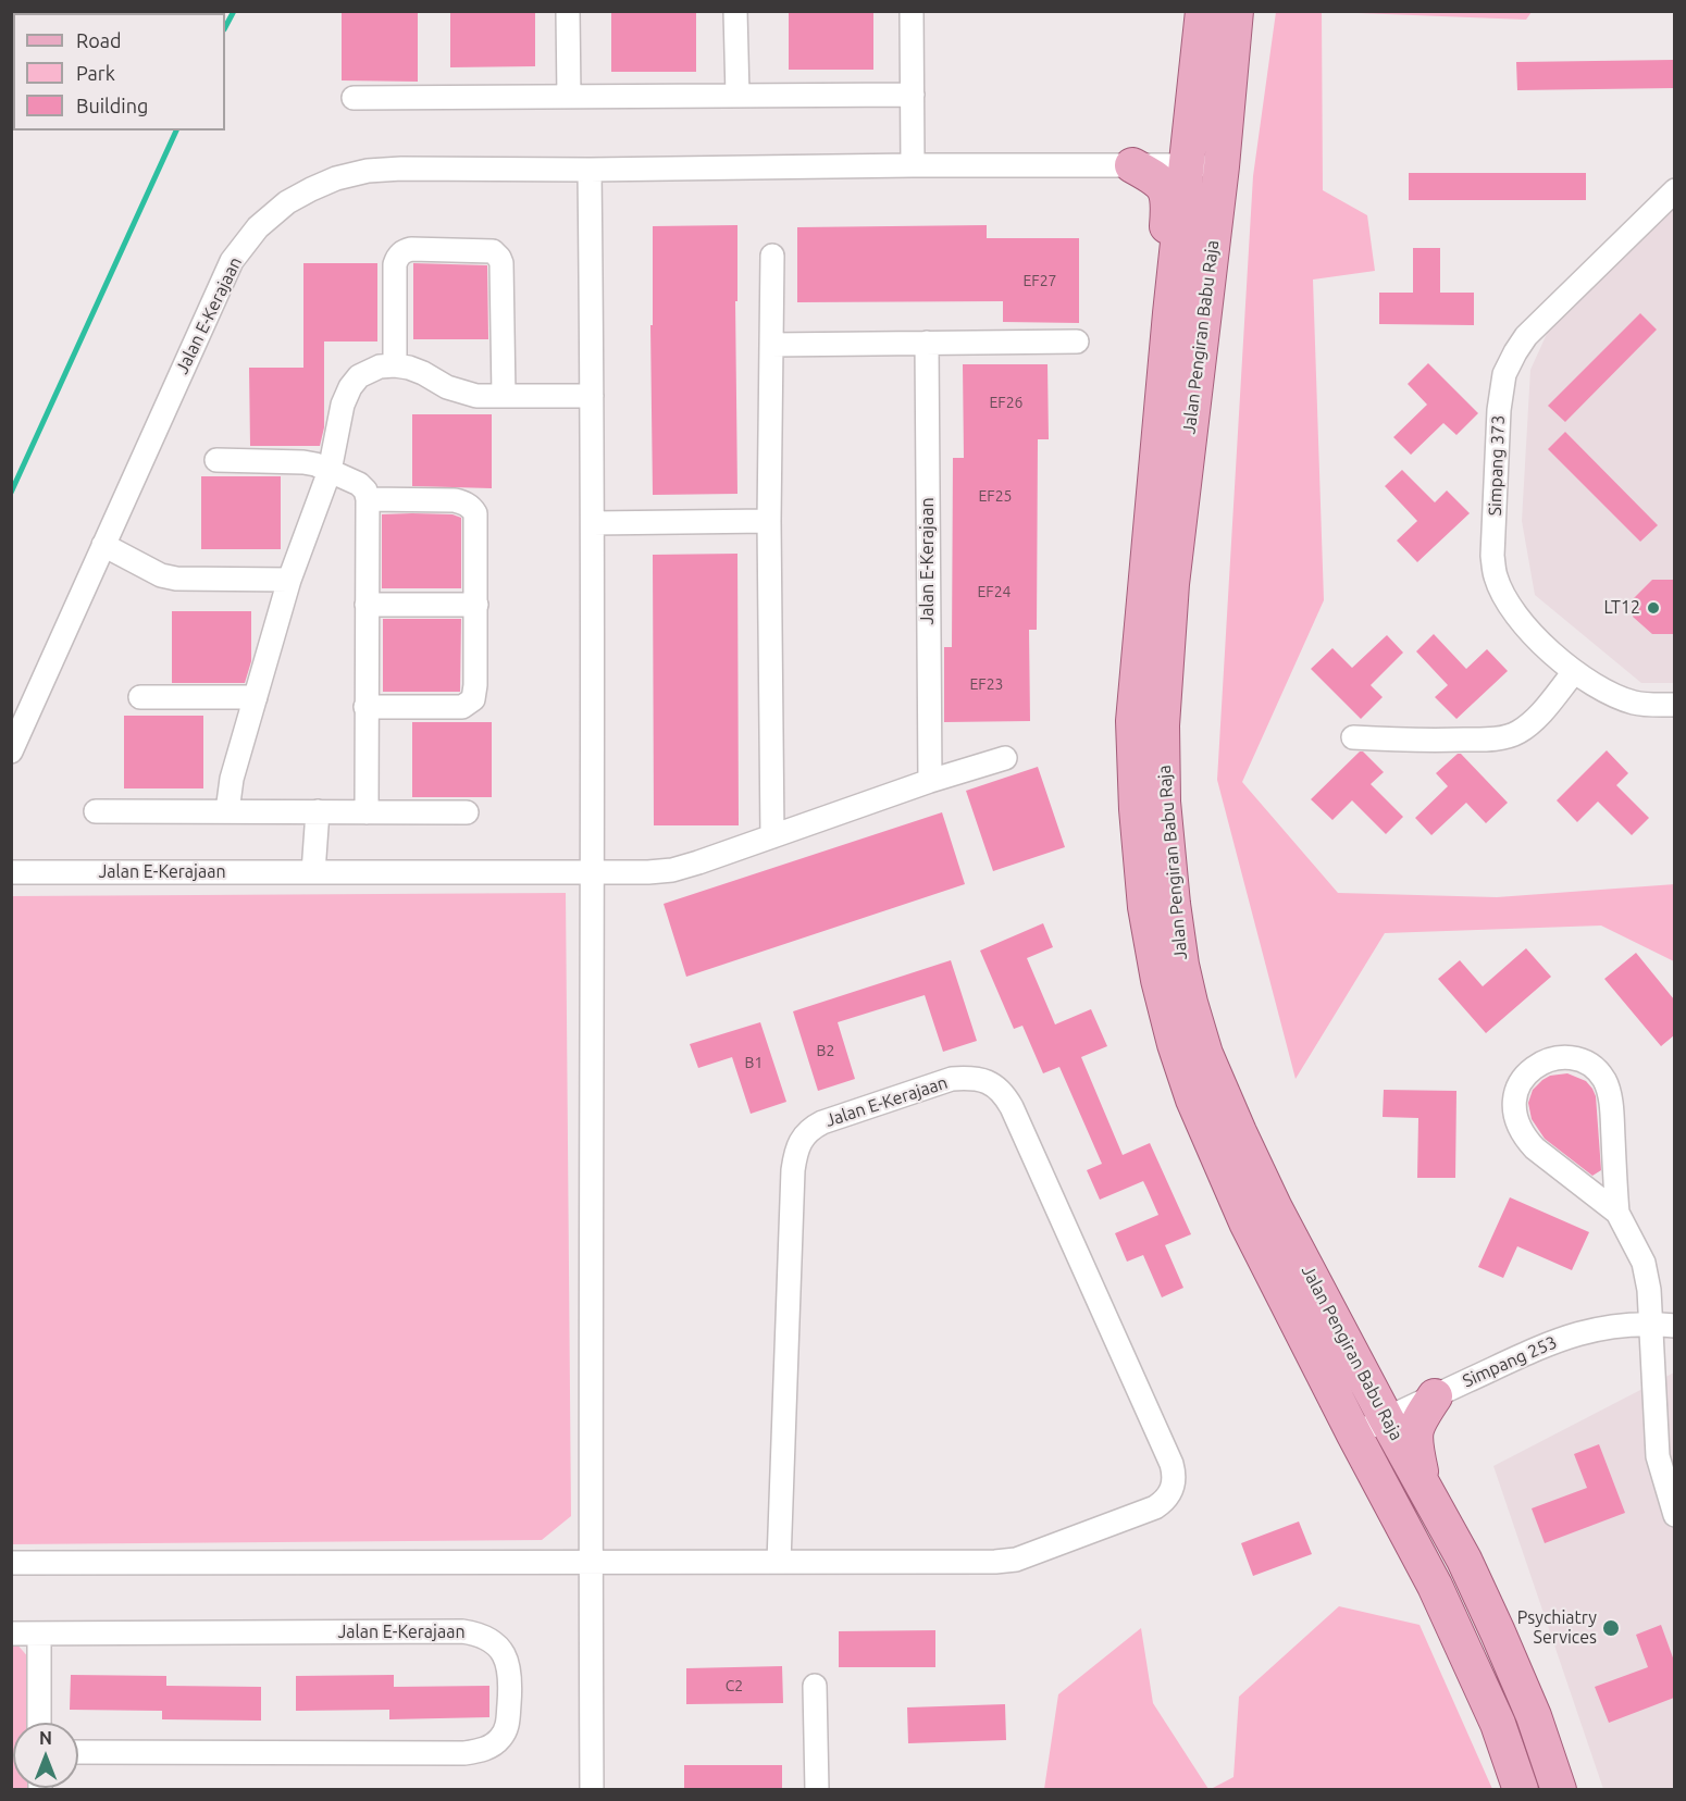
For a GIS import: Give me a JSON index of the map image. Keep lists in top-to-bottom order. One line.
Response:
{"streets":{"main road":["Jalan Pengiran Babu Raja"],"street":["Jalan E-Kerajaan","Simpang 373","Simpang 253"]},"crossings":[["Jalan E-Kerajaan","Jalan Pengiran Babu Raja"],["Jalan Pengiran Babu Raja","Simpang 253"]],"places":["LT12","Psychiatry Services"],"house_numbers":["EF27","EF26","EF25","EF24","EF23","B2","B1","C2"],"legend":["Road","Park","Building"],"north":"top"}
